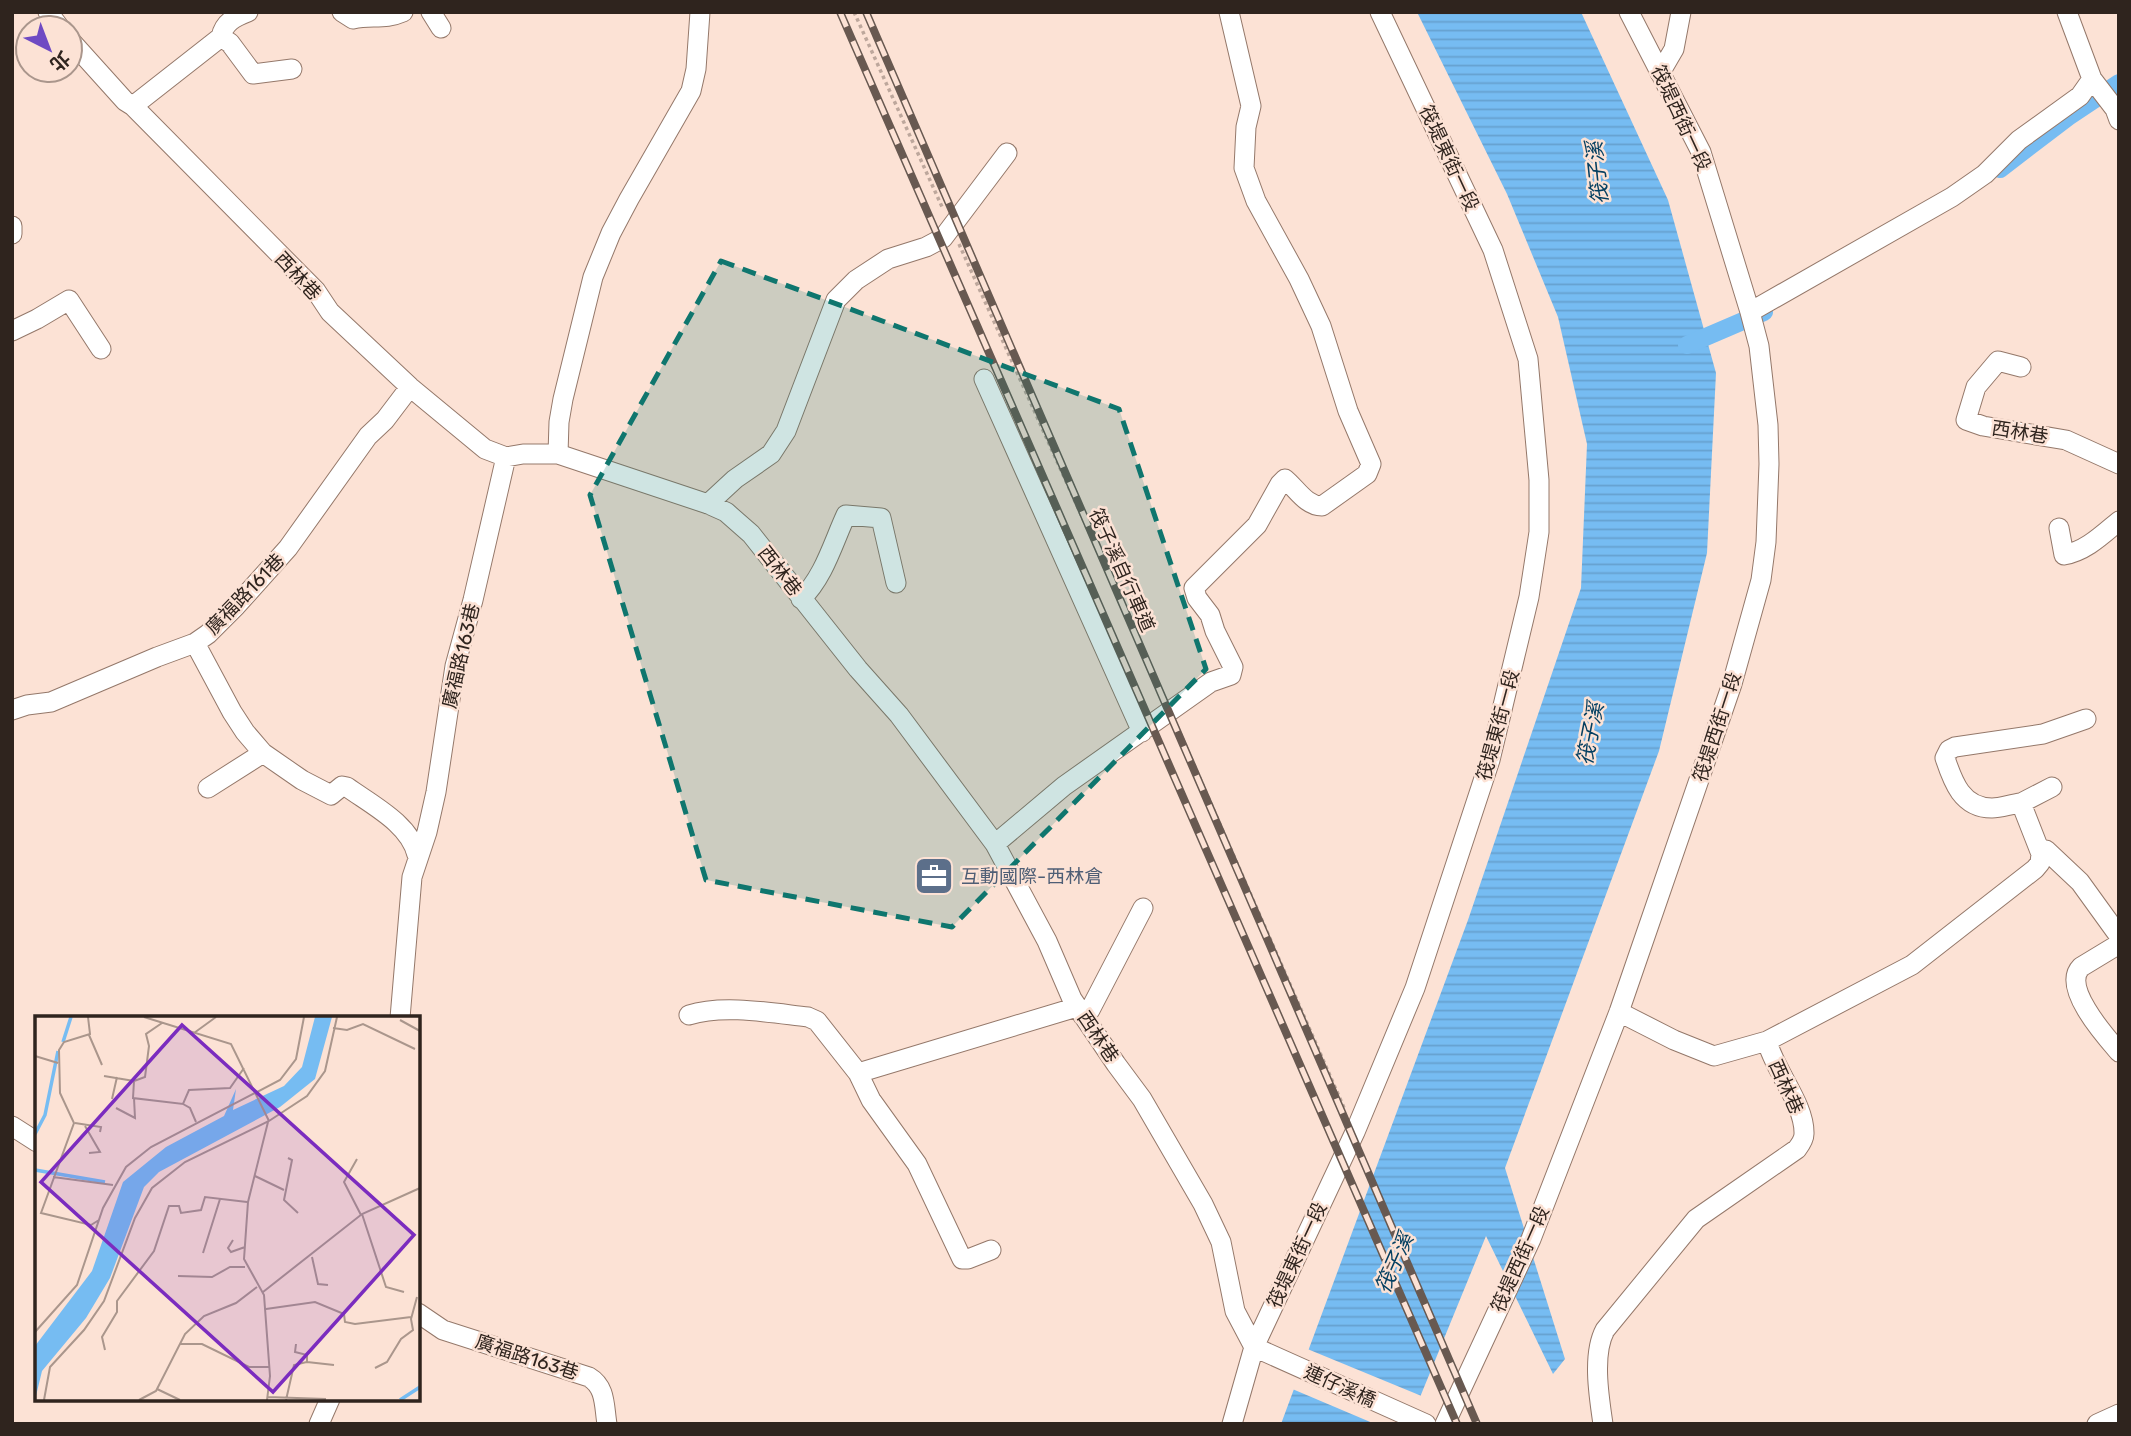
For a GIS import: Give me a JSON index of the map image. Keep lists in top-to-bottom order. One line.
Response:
{"streets":{"street":["筏堤西街一段","筏堤東街一段","西林巷","廣福路161巷","廣福路163巷","連仔溪橋"],"path":["筏子溪自行車道"]},"crossings":[["筏堤東街一段","西林巷"],["筏堤東街一段","筏子溪自行車道"],["筏堤東街一段","連仔溪橋"],["西林巷","廣福路161巷"],["西林巷","廣福路163巷"],["西林巷","連仔溪橋"]],"water":["筏子溪"],"places":{"office":["互動國際-西林倉"]},"north":"bottom right"}
